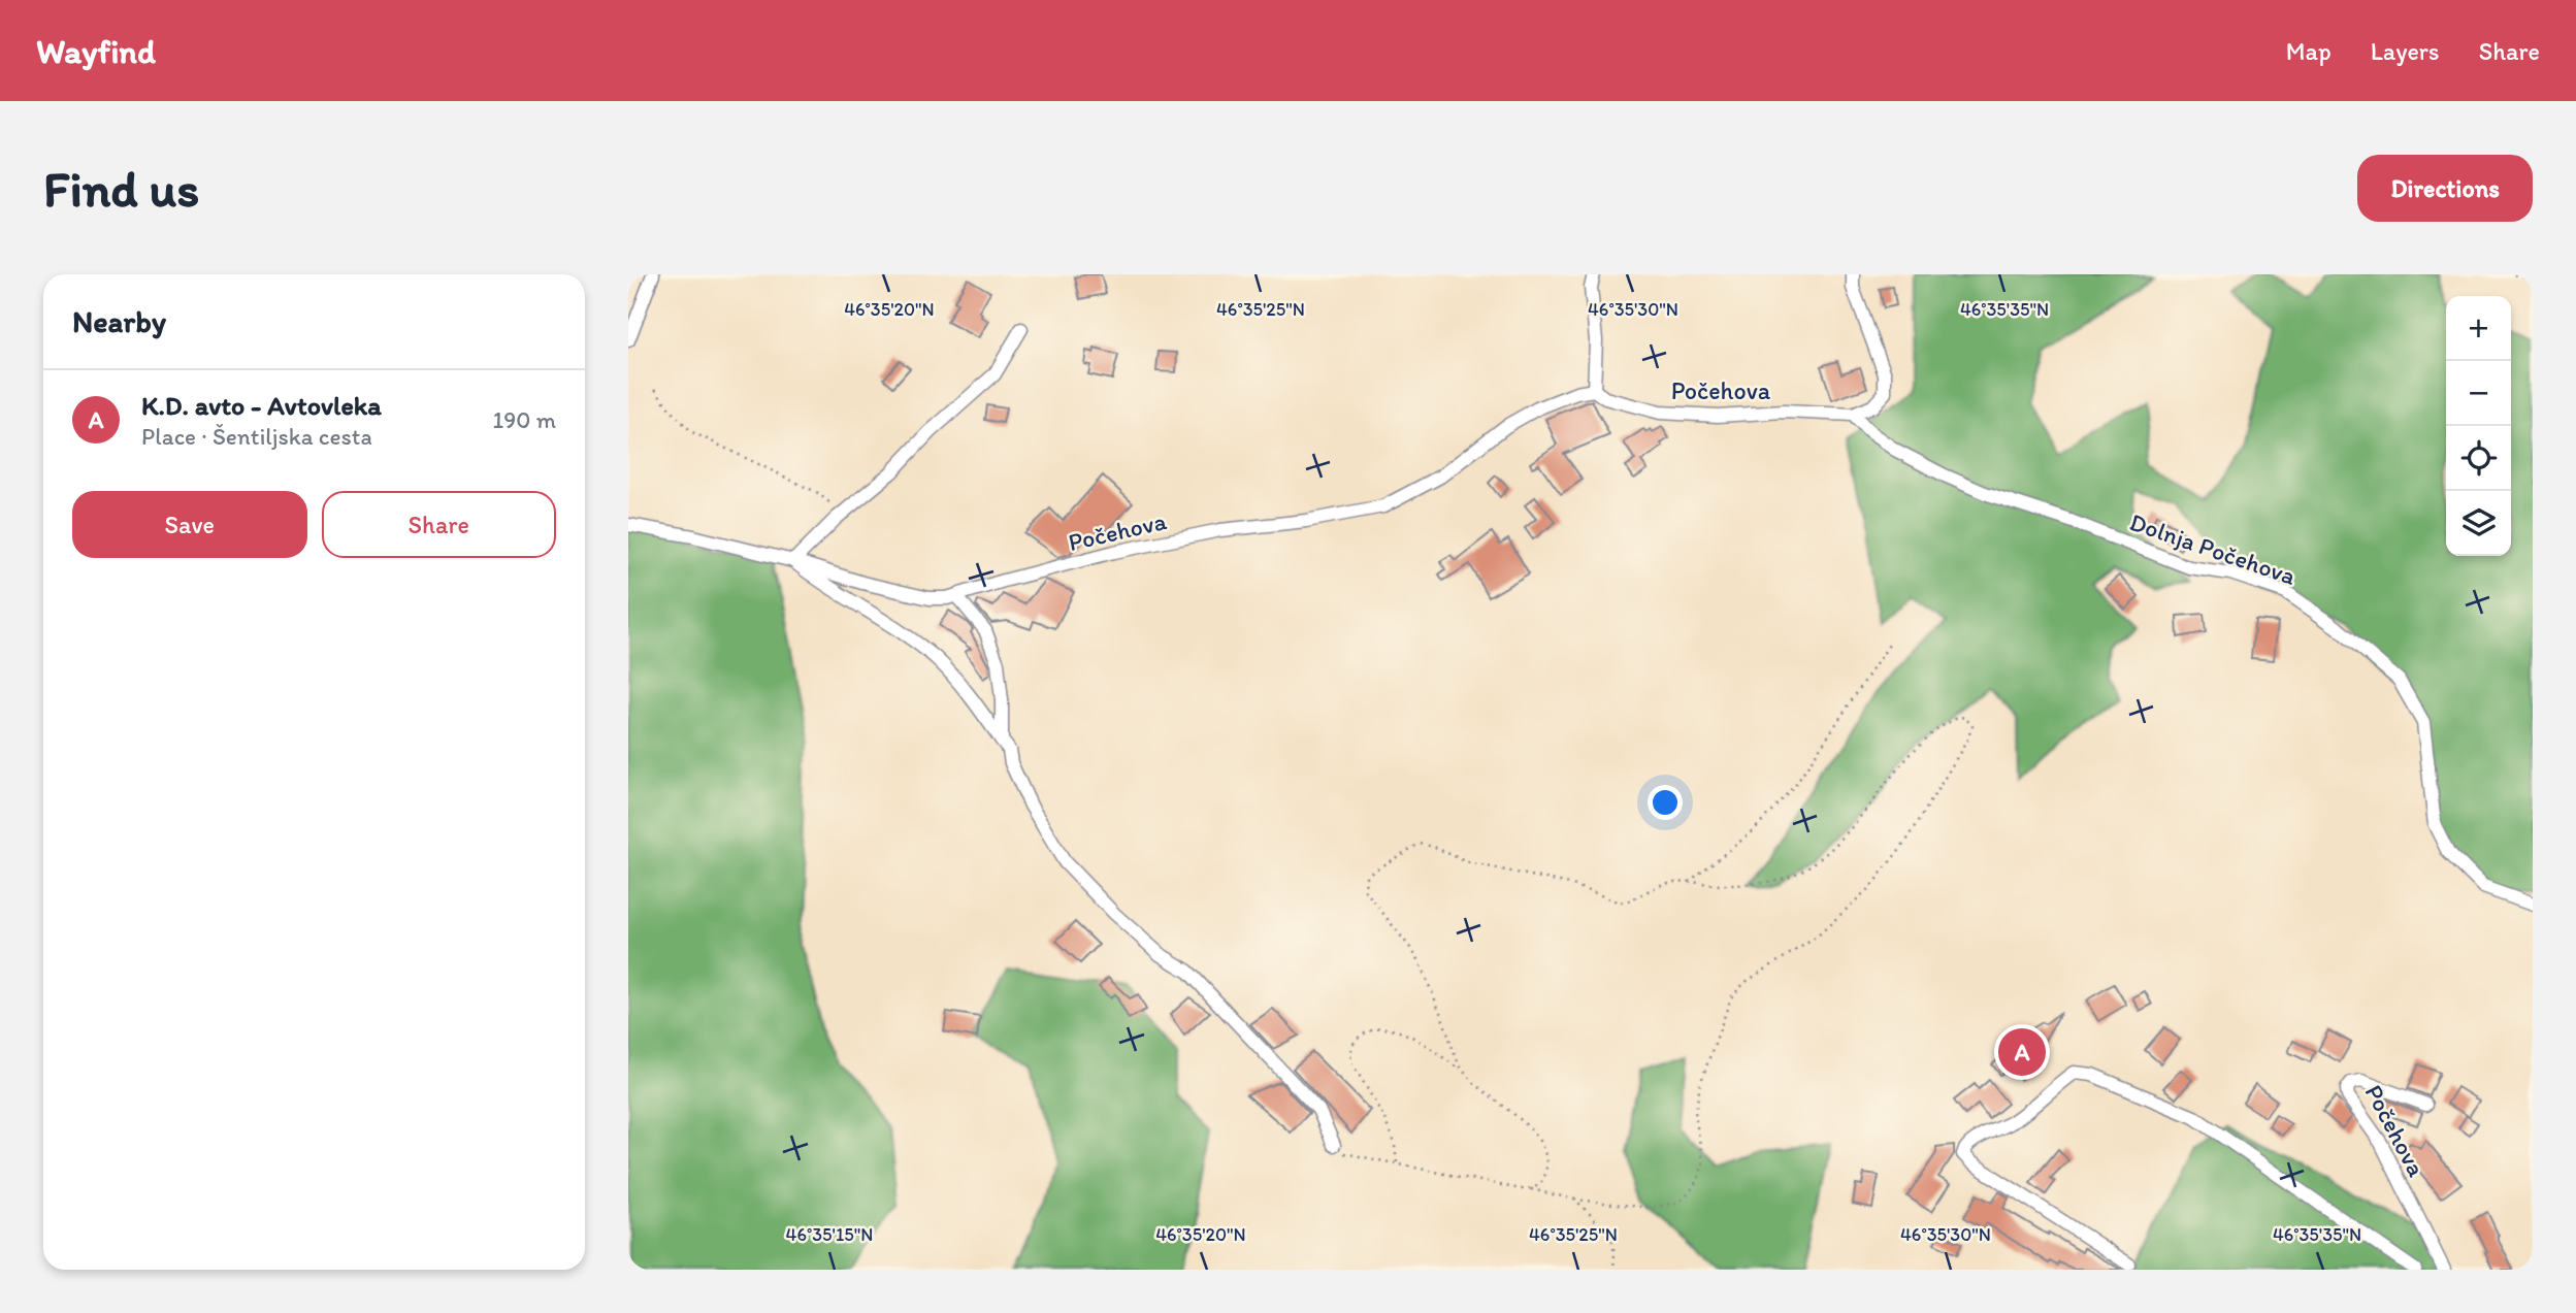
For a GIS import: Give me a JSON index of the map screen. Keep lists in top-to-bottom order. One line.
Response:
{"streets":{"street":["Počehova","Dolnja Počehova"]},"crossings":[["Počehova","Dolnja Počehova"]],"page":{"header":"Wayfind","nav":["Map","Layers","Share"],"buttons":["Directions",["Save","Share"]],"title":"Find us","heading":"Nearby","map_buttons":["+","−"],"list":[{"mark":"A","name":"K.D. avto - Avtovleka","note":"Place · Šentiljska cesta","value":"190 m"}],"pins":"A"},"coordinates":["46°35'20\"N","46°35'25\"N","46°35'30\"N","46°35'35\"N","46°35'15\"N"]}
